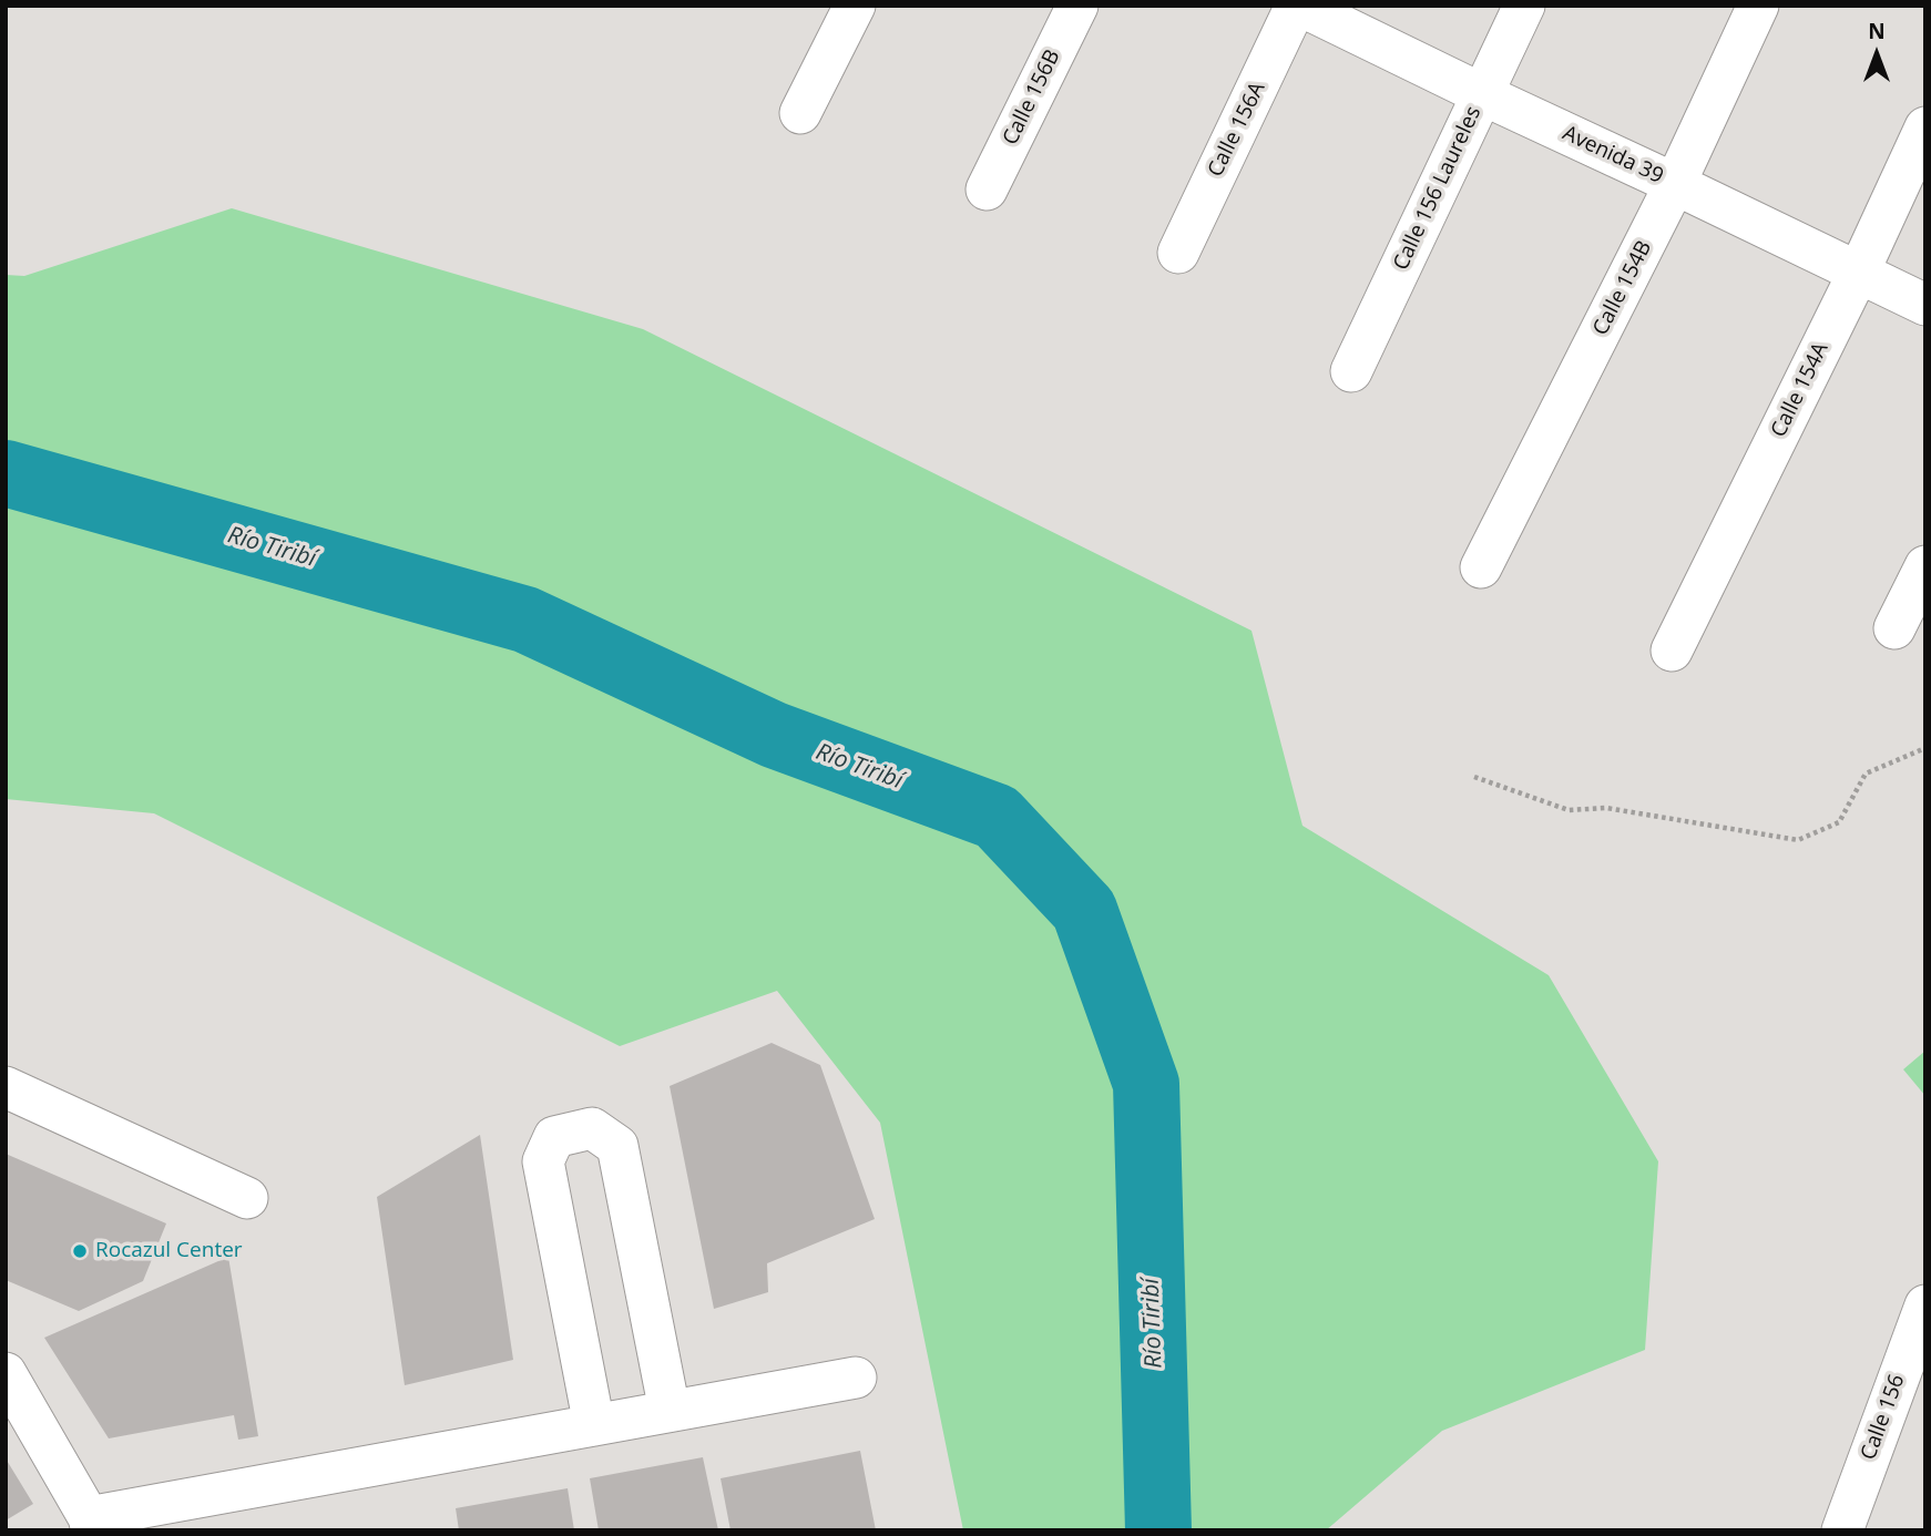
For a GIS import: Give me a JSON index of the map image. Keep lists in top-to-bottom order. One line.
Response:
{"streets":{"street":["Calle 156B","Calle 156A","Avenida 39","Calle 156 Laureles","Calle 154B","Calle 154A","Calle 156"]},"crossings":[["Calle 156A","Avenida 39"],["Avenida 39","Calle 156 Laureles"],["Avenida 39","Calle 154B"],["Avenida 39","Calle 154A"]],"water":["Río Tiribí"],"places":["Rocazul Center"],"north":"top"}
